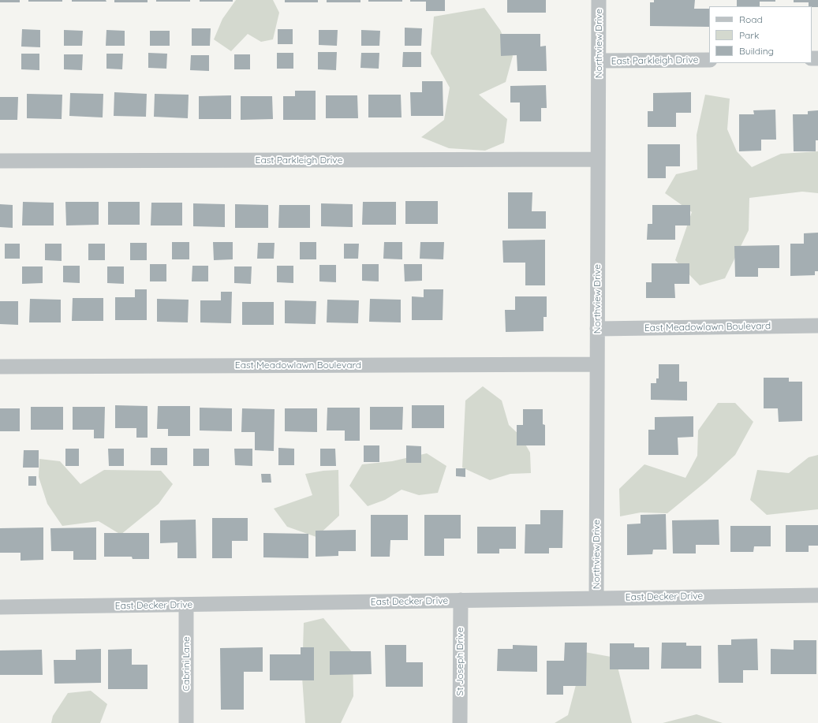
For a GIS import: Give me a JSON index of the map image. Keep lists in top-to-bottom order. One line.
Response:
{"streets":{"street":["Northview Drive","East Parkleigh Drive","East Meadowlawn Boulevard","East Decker Drive","St Joseph Drive","Cabrini Lane"]},"crossings":[["Northview Drive","East Parkleigh Drive"],["Northview Drive","East Meadowlawn Boulevard"],["Northview Drive","East Decker Drive"],["East Decker Drive","St Joseph Drive"],["East Decker Drive","Cabrini Lane"]],"legend":["Road","Park","Building"]}
